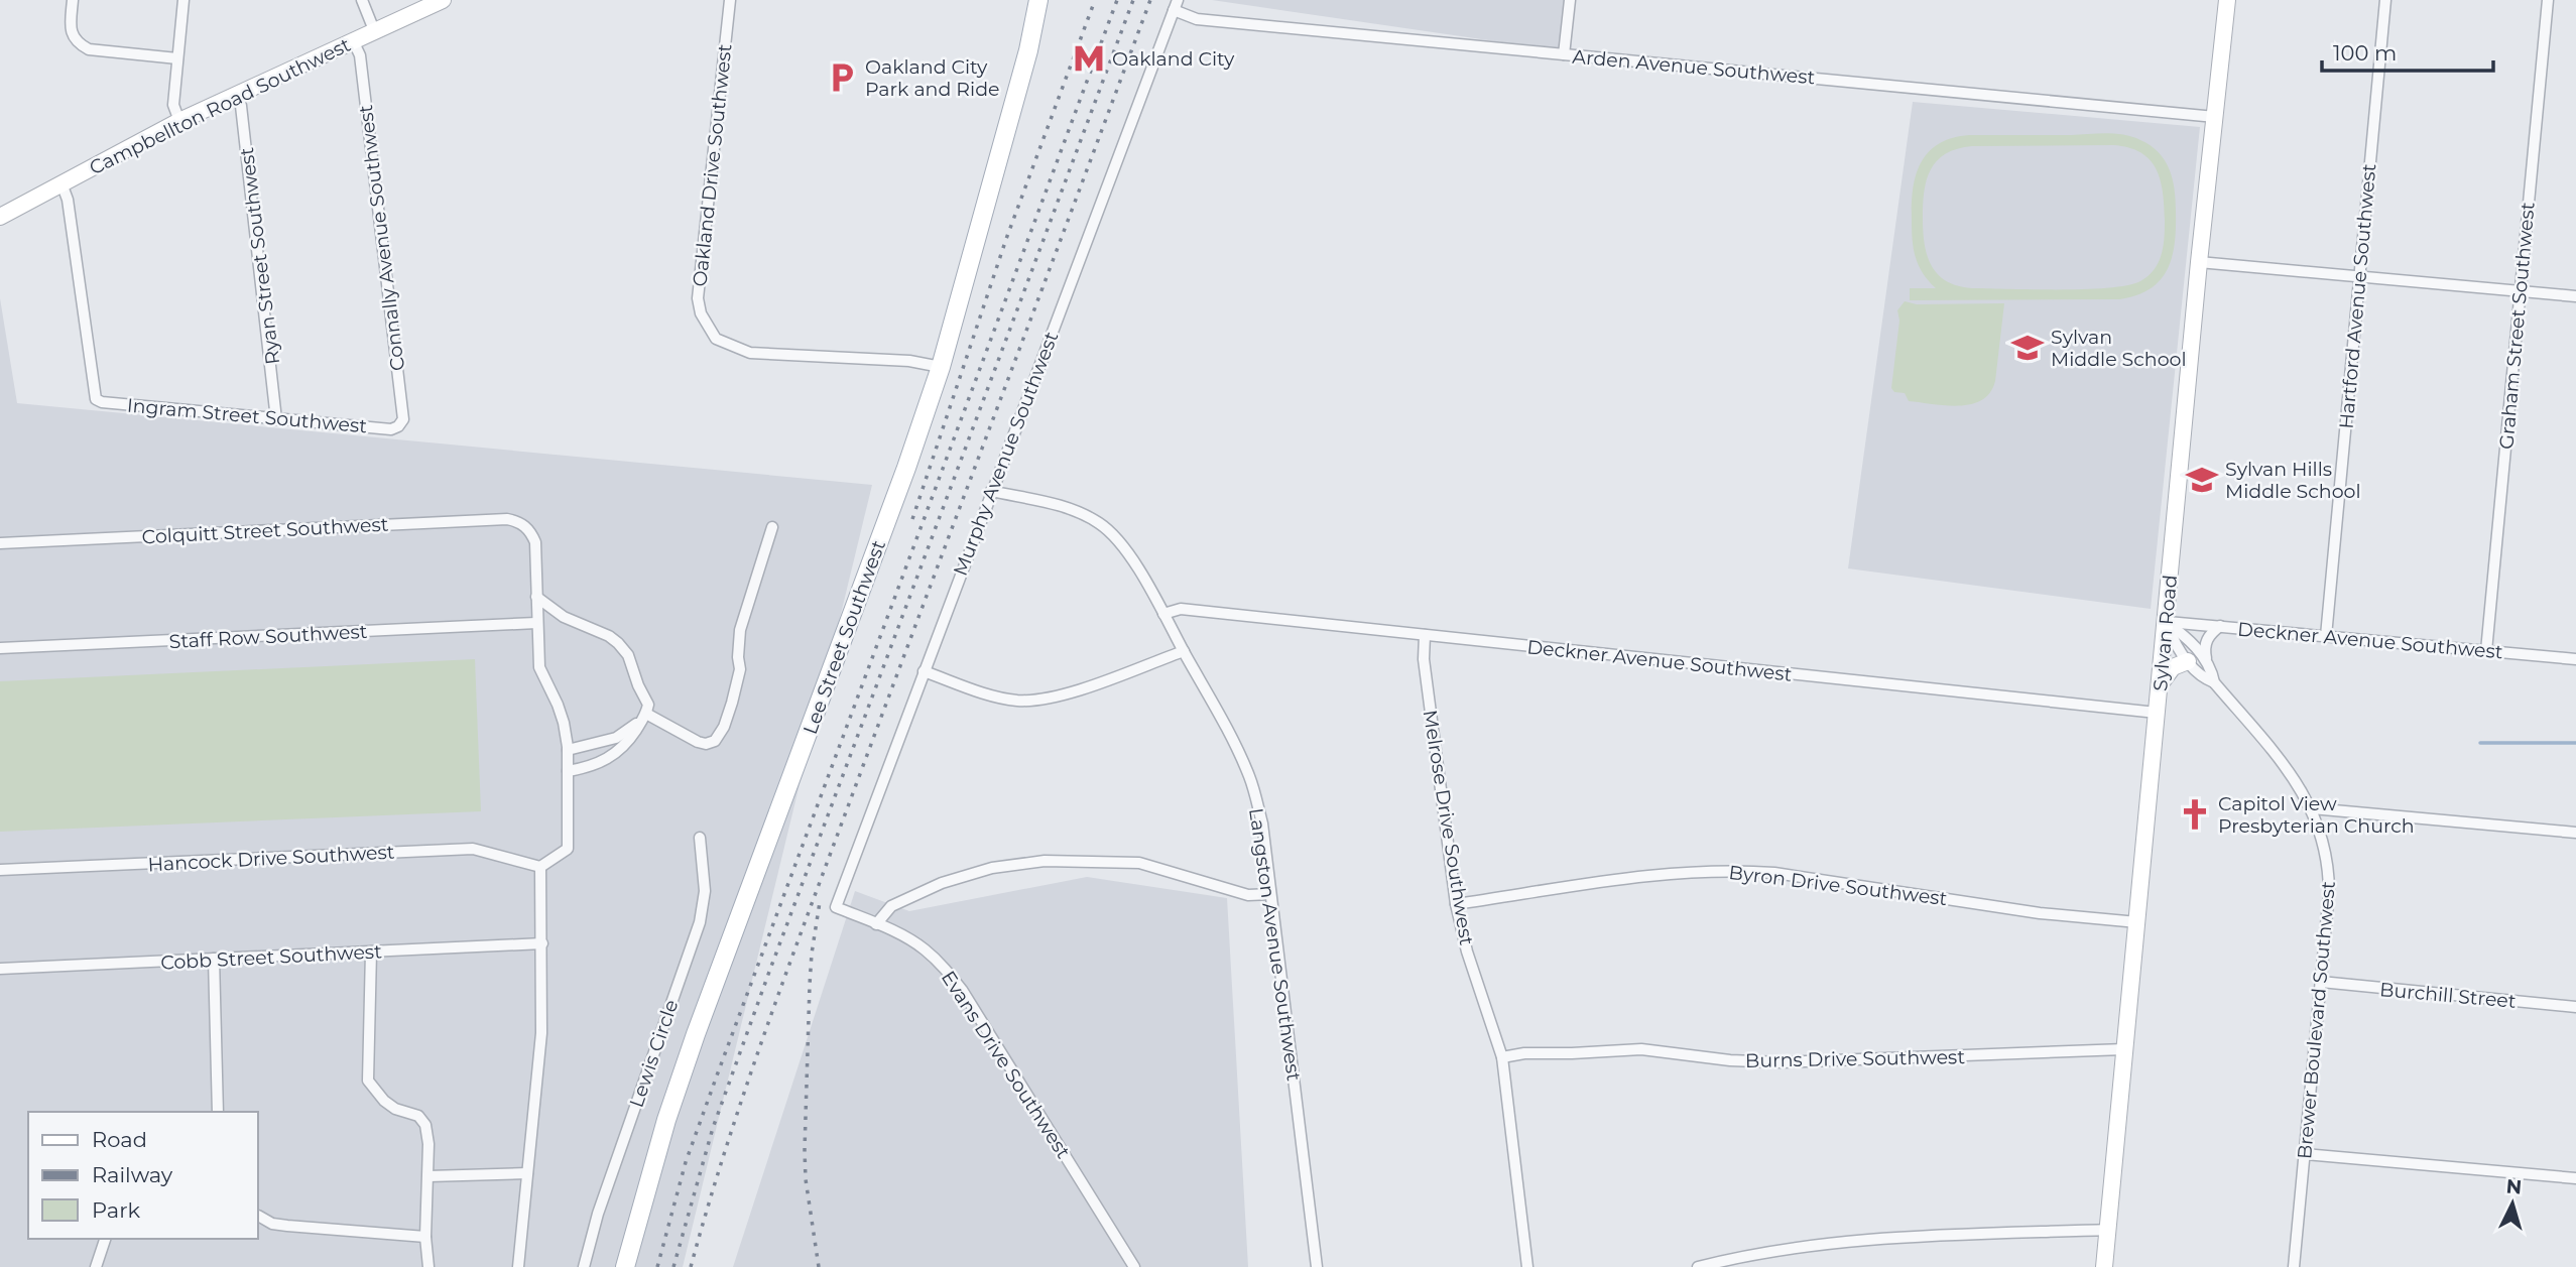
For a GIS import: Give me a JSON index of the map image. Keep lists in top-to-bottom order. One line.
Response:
{"streets":{"main road":["Campbellton Road Southwest","Sylvan Road","Lee Street Southwest"],"street":["Arden Avenue Southwest","Oakland Drive Southwest","Connally Avenue Southwest","Ryan Street Southwest","Hartford Avenue Southwest","Graham Street Southwest","Ingram Street Southwest","Murphy Avenue Southwest","Colquitt Street Southwest","Staff Row Southwest","Deckner Avenue Southwest","Melrose Drive Southwest","Hancock Drive Southwest","Byron Drive Southwest","Langston Avenue Southwest","Cobb Street Southwest","Burchill Street","Brewer Boulevard Southwest","Lewis Circle","Burns Drive Southwest","Evans Drive Southwest"]},"crossings":[["Arden Avenue Southwest","Murphy Avenue Southwest"],["Arden Avenue Southwest","Sylvan Road"],["Campbellton Road Southwest","Connally Avenue Southwest"],["Campbellton Road Southwest","Ryan Street Southwest"],["Campbellton Road Southwest","Ingram Street Southwest"],["Oakland Drive Southwest","Lee Street Southwest"],["Connally Avenue Southwest","Ingram Street Southwest"],["Ryan Street Southwest","Ingram Street Southwest"],["Hartford Avenue Southwest","Deckner Avenue Southwest"],["Graham Street Southwest","Deckner Avenue Southwest"],["Murphy Avenue Southwest","Langston Avenue Southwest"],["Murphy Avenue Southwest","Evans Drive Southwest"],["Sylvan Road","Deckner Avenue Southwest"],["Sylvan Road","Byron Drive Southwest"],["Sylvan Road","Brewer Boulevard Southwest"],["Sylvan Road","Burns Drive Southwest"],["Deckner Avenue Southwest","Melrose Drive Southwest"],["Deckner Avenue Southwest","Langston Avenue Southwest"],["Deckner Avenue Southwest","Brewer Boulevard Southwest"],["Melrose Drive Southwest","Byron Drive Southwest"],["Melrose Drive Southwest","Burns Drive Southwest"],["Burchill Street","Brewer Boulevard Southwest"]],"places":{"metro station":["Oakland City"],"parking":["Oakland City Park and Ride"],"school or university":["Sylvan Middle School","Sylvan Hills Middle School"],"church":["Capitol View Presbyterian Church"]},"legend":["Road","Railway","Park"],"scale_bar":"100 m","north":"top"}
